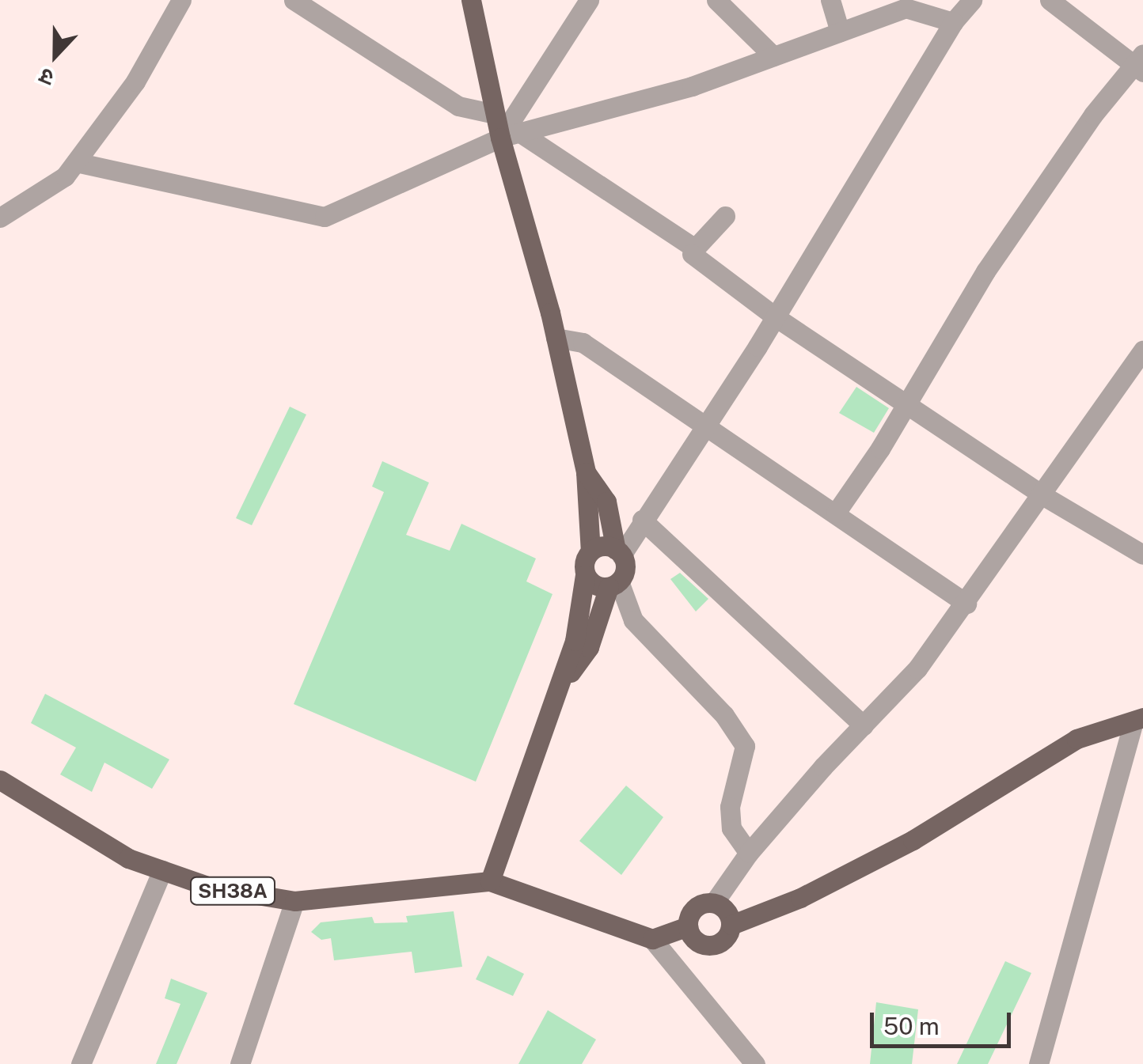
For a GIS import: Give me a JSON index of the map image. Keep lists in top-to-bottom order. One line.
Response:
{"streets":{"main road":["SH38A"]},"scale_bar":"50 m","north":"bottom"}
